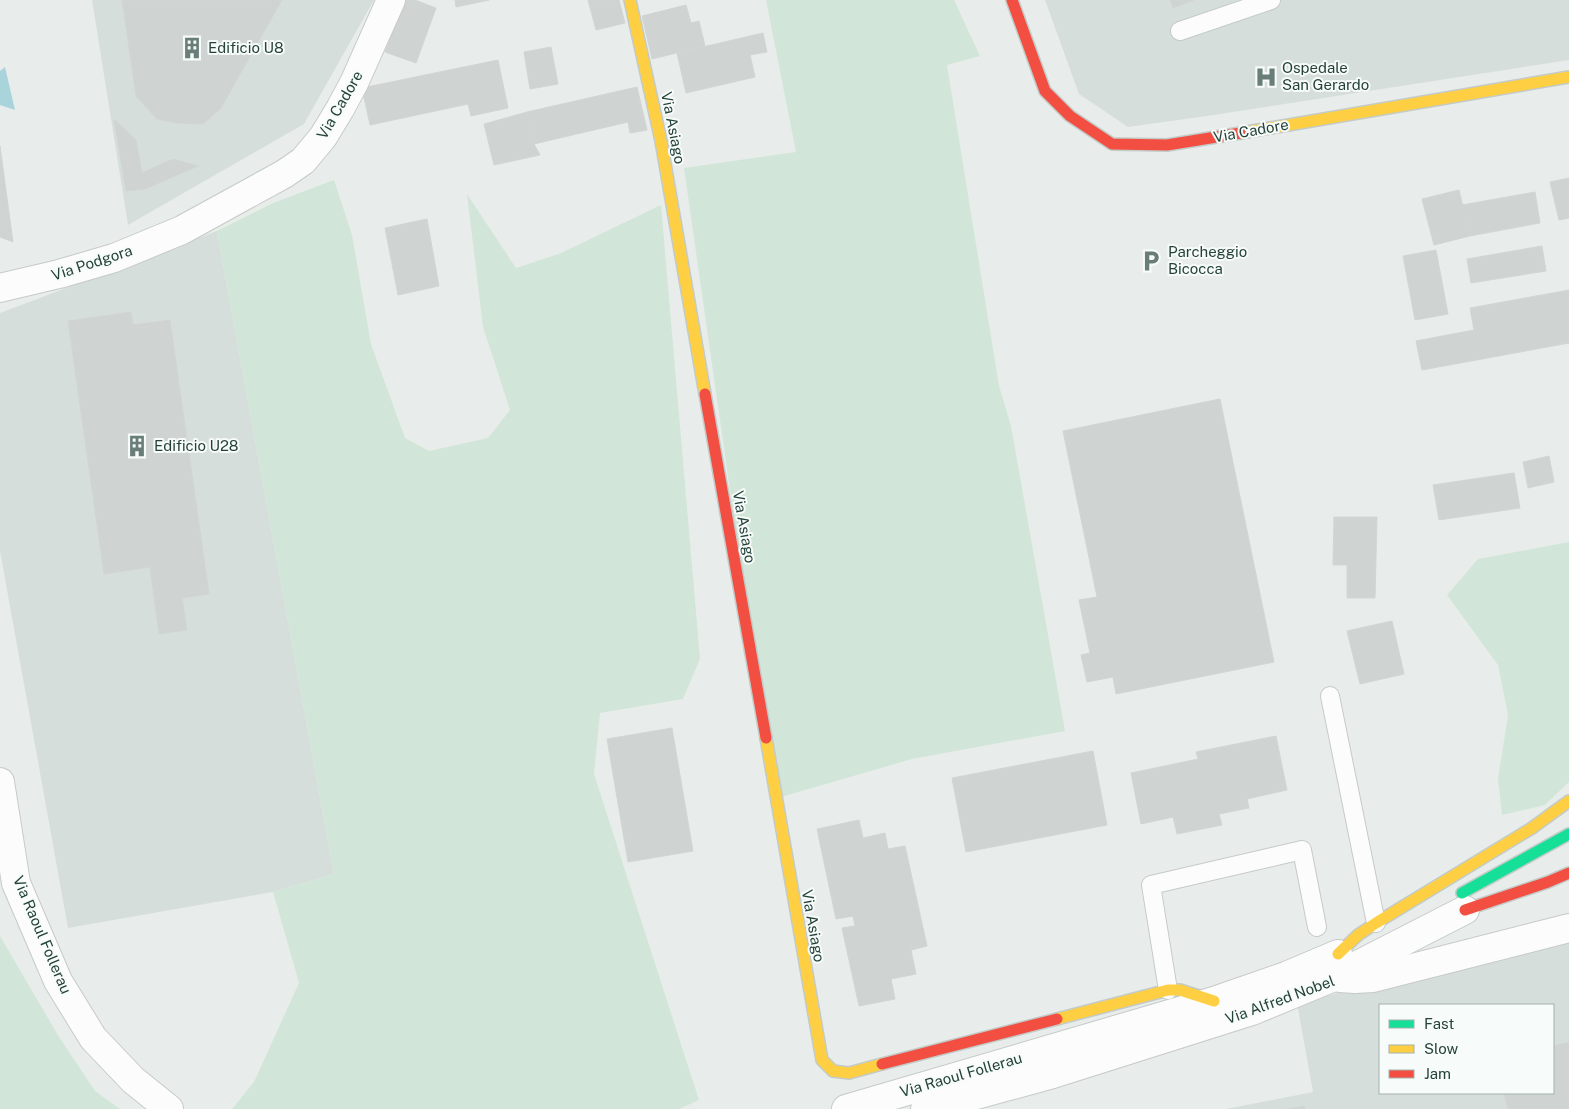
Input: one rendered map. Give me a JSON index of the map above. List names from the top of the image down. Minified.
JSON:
{"streets":{"street":["Via Cadore","Via Asiago","Via Podgora","Via Raoul Follerau","Via Alfred Nobel"]},"crossings":[["Via Cadore","Via Podgora"],["Via Asiago","Via Alfred Nobel"],["Via Raoul Follerau","Via Alfred Nobel"]],"places":{"building":["Edificio U8","Edificio U28"],"hospital":["Ospedale San Gerardo"],"parking":["Parcheggio Bicocca"]},"legend":["Fast","Slow","Jam"]}
